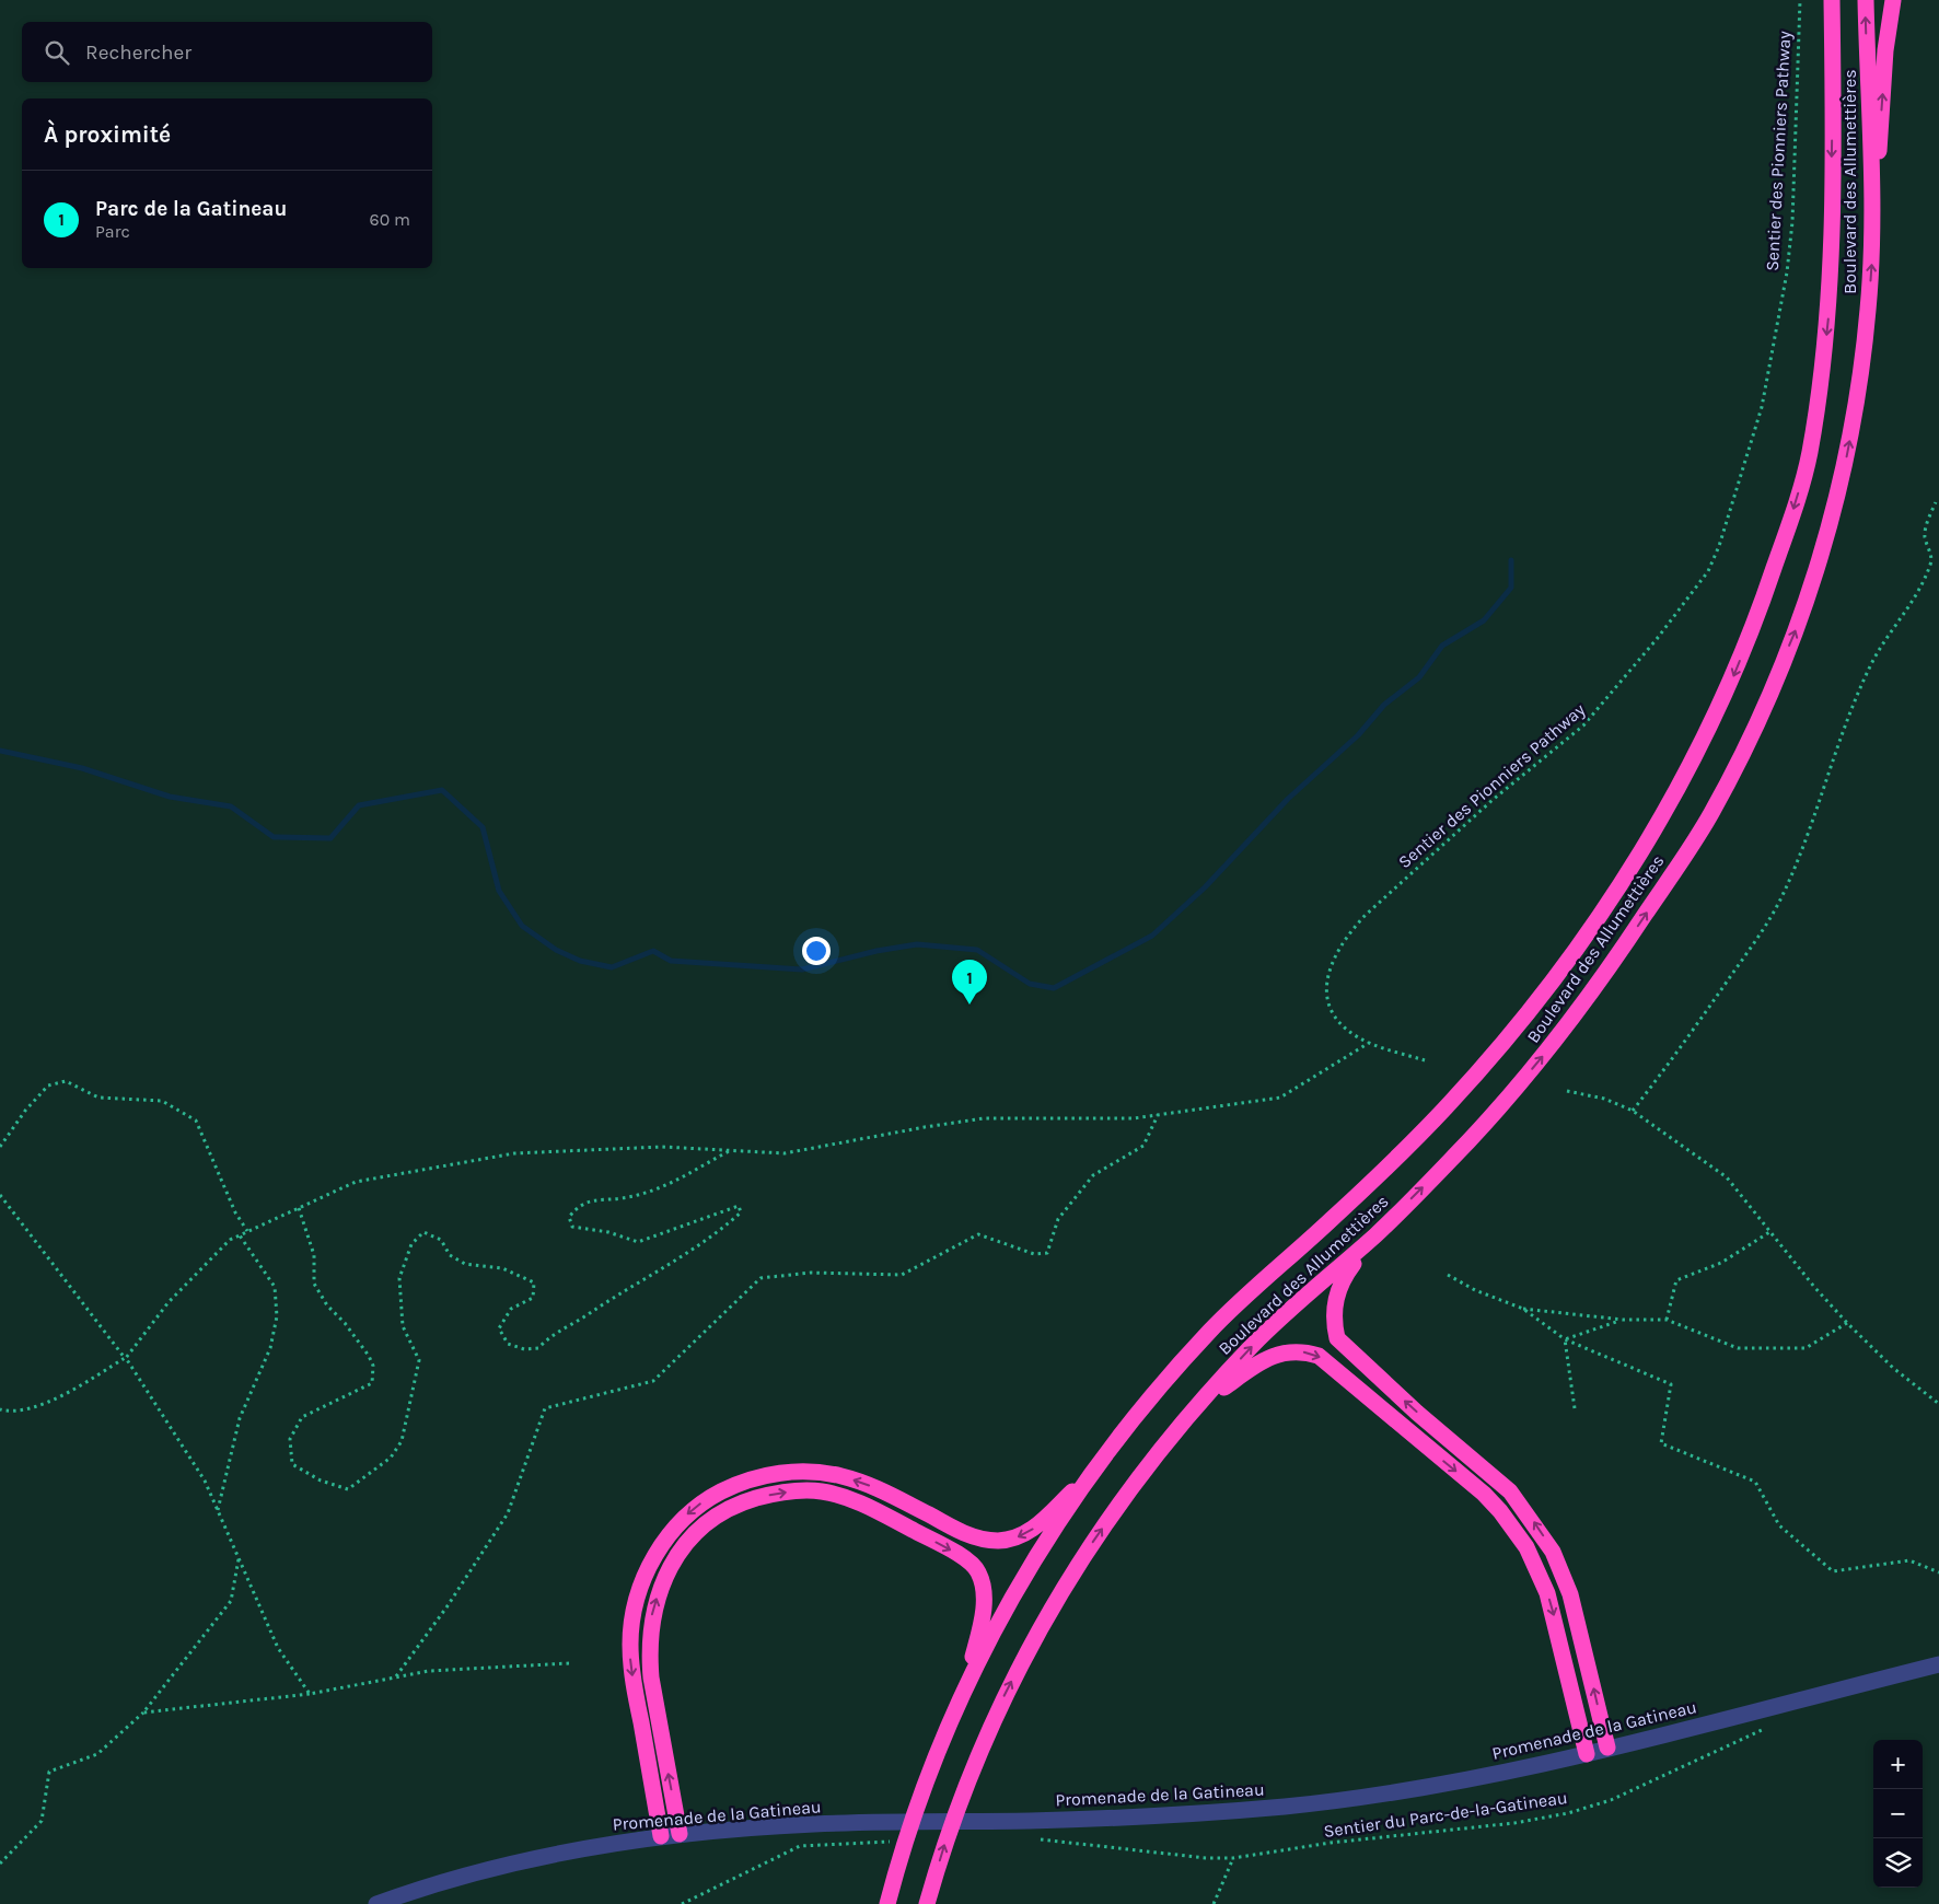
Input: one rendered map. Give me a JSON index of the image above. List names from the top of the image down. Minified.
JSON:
{"streets":{"highway":["Boulevard des Allumettières"],"street":["Promenade de la Gatineau"],"path":["Sentier des Pionniers Pathway","Sentier du Parc-de-la-Gatineau"]},"page":{"search":"Rechercher","heading":"À proximité","list":[{"mark":"1","name":"Parc de la Gatineau","note":"Parc","value":"60 m"}],"pins":"1","map_buttons":["+","−"]}}
